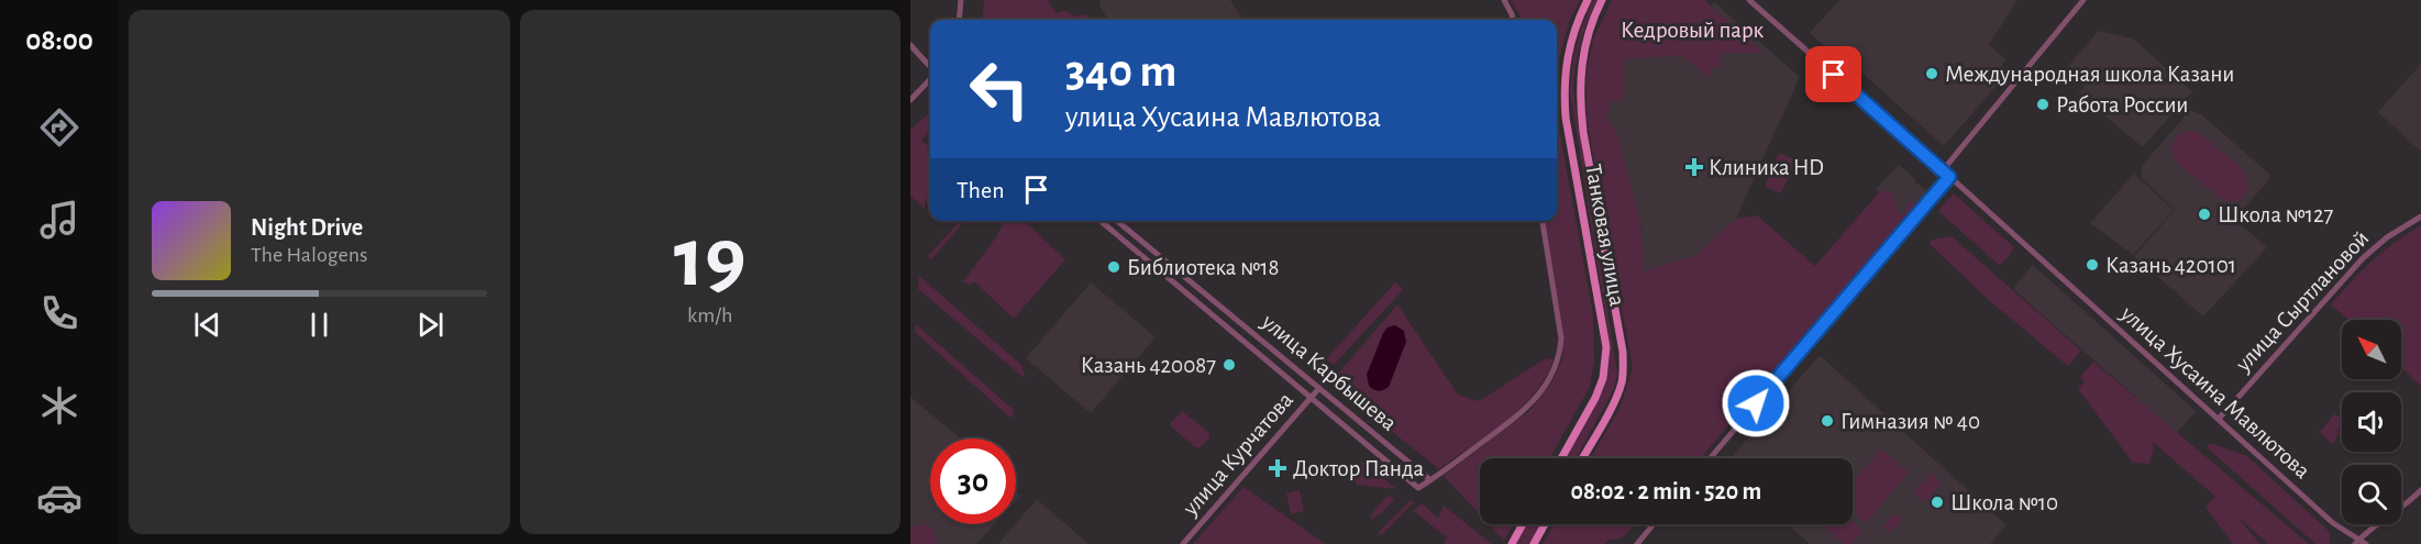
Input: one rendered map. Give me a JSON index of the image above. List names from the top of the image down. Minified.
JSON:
{"streets":{"main road":["Танковая улица"],"street":["улица Сыртлановой","улица Карбышева","улица Хусаина Мавлютова","улица Курчатова"]},"crossings":[["улица Сыртлановой","улица Хусаина Мавлютова"],["улица Карбышева","улица Курчатова"]],"parks":["Кедровый парк"],"places":{"other":["Международная школа Казани","Работа России","Школа №127","Казань 420101","Библиотека №18","Казань 420087","Гимназия № 40","Школа №10"],"health":["Клиника HD","Доктор Панда"]},"north":"top left","page":{"tabs":"08:00","tile":["19","km/h"],"turn":["340 m","улица Хусаина Мавлютова"],"then":"Then","song":["Night Drive","The Halogens"],"limit":"30","trip":"08:02 · 2 min · 520 m"}}
